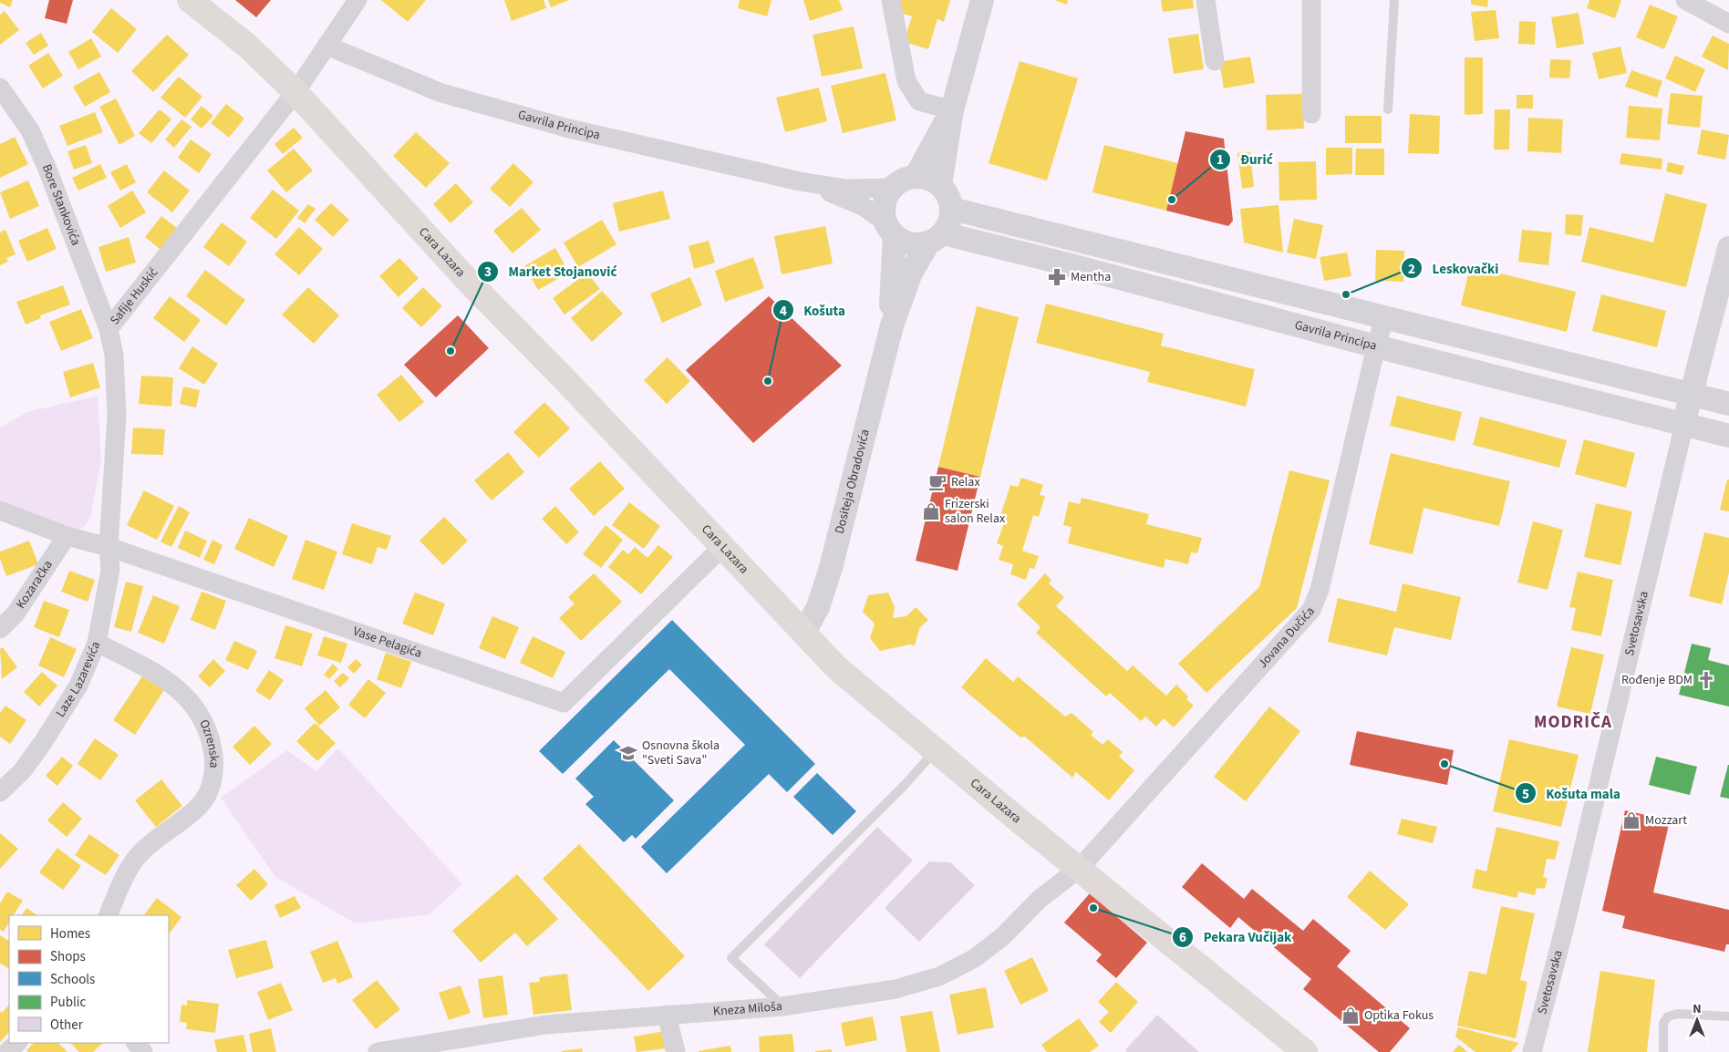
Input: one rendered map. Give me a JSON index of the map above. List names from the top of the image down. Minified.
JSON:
{"streets":{"main road":["Cara Lazara"],"street":["Gavrila Principa","Bore Stankovića","Safije Huskić","Dositeja Obradovića","Kozaračka","Svetosavska","Jovana Dučića","Vase Pelagića","Laze Lazarevića","Ozrenska","Kneza Miloša"]},"crossings":[["Gavrila Principa","Safije Huskić"],["Gavrila Principa","Dositeja Obradovića"],["Gavrila Principa","Svetosavska"],["Gavrila Principa","Jovana Dučića"],["Bore Stankovića","Safije Huskić"],["Cara Lazara","Safije Huskić"],["Cara Lazara","Dositeja Obradovića"],["Cara Lazara","Jovana Dučića"],["Cara Lazara","Vase Pelagića"],["Cara Lazara","Kneza Miloša"],["Safije Huskić","Vase Pelagića"],["Safije Huskić","Laze Lazarevića"],["Kozaračka","Vase Pelagića"],["Jovana Dučića","Kneza Miloša"],["Vase Pelagića","Laze Lazarevića"],["Laze Lazarevića","Ozrenska"]],"districts":["MODRIČA"],"places":{"other":["Đurić","Leskovački","Market Stojanović","Košuta","Košuta mala","Pekara Vučijak"],"pharmacy":["Mentha"],"cafe":["Relax"],"shop":["Frizerski salon Relax","Mozzart","Optika Fokus"],"church":["Rođenje BDM"],"school or university":["Osnovna škola \"Sveti Sava\""]},"legend":["Homes","Shops","Schools","Public","Other"],"north":"top"}
